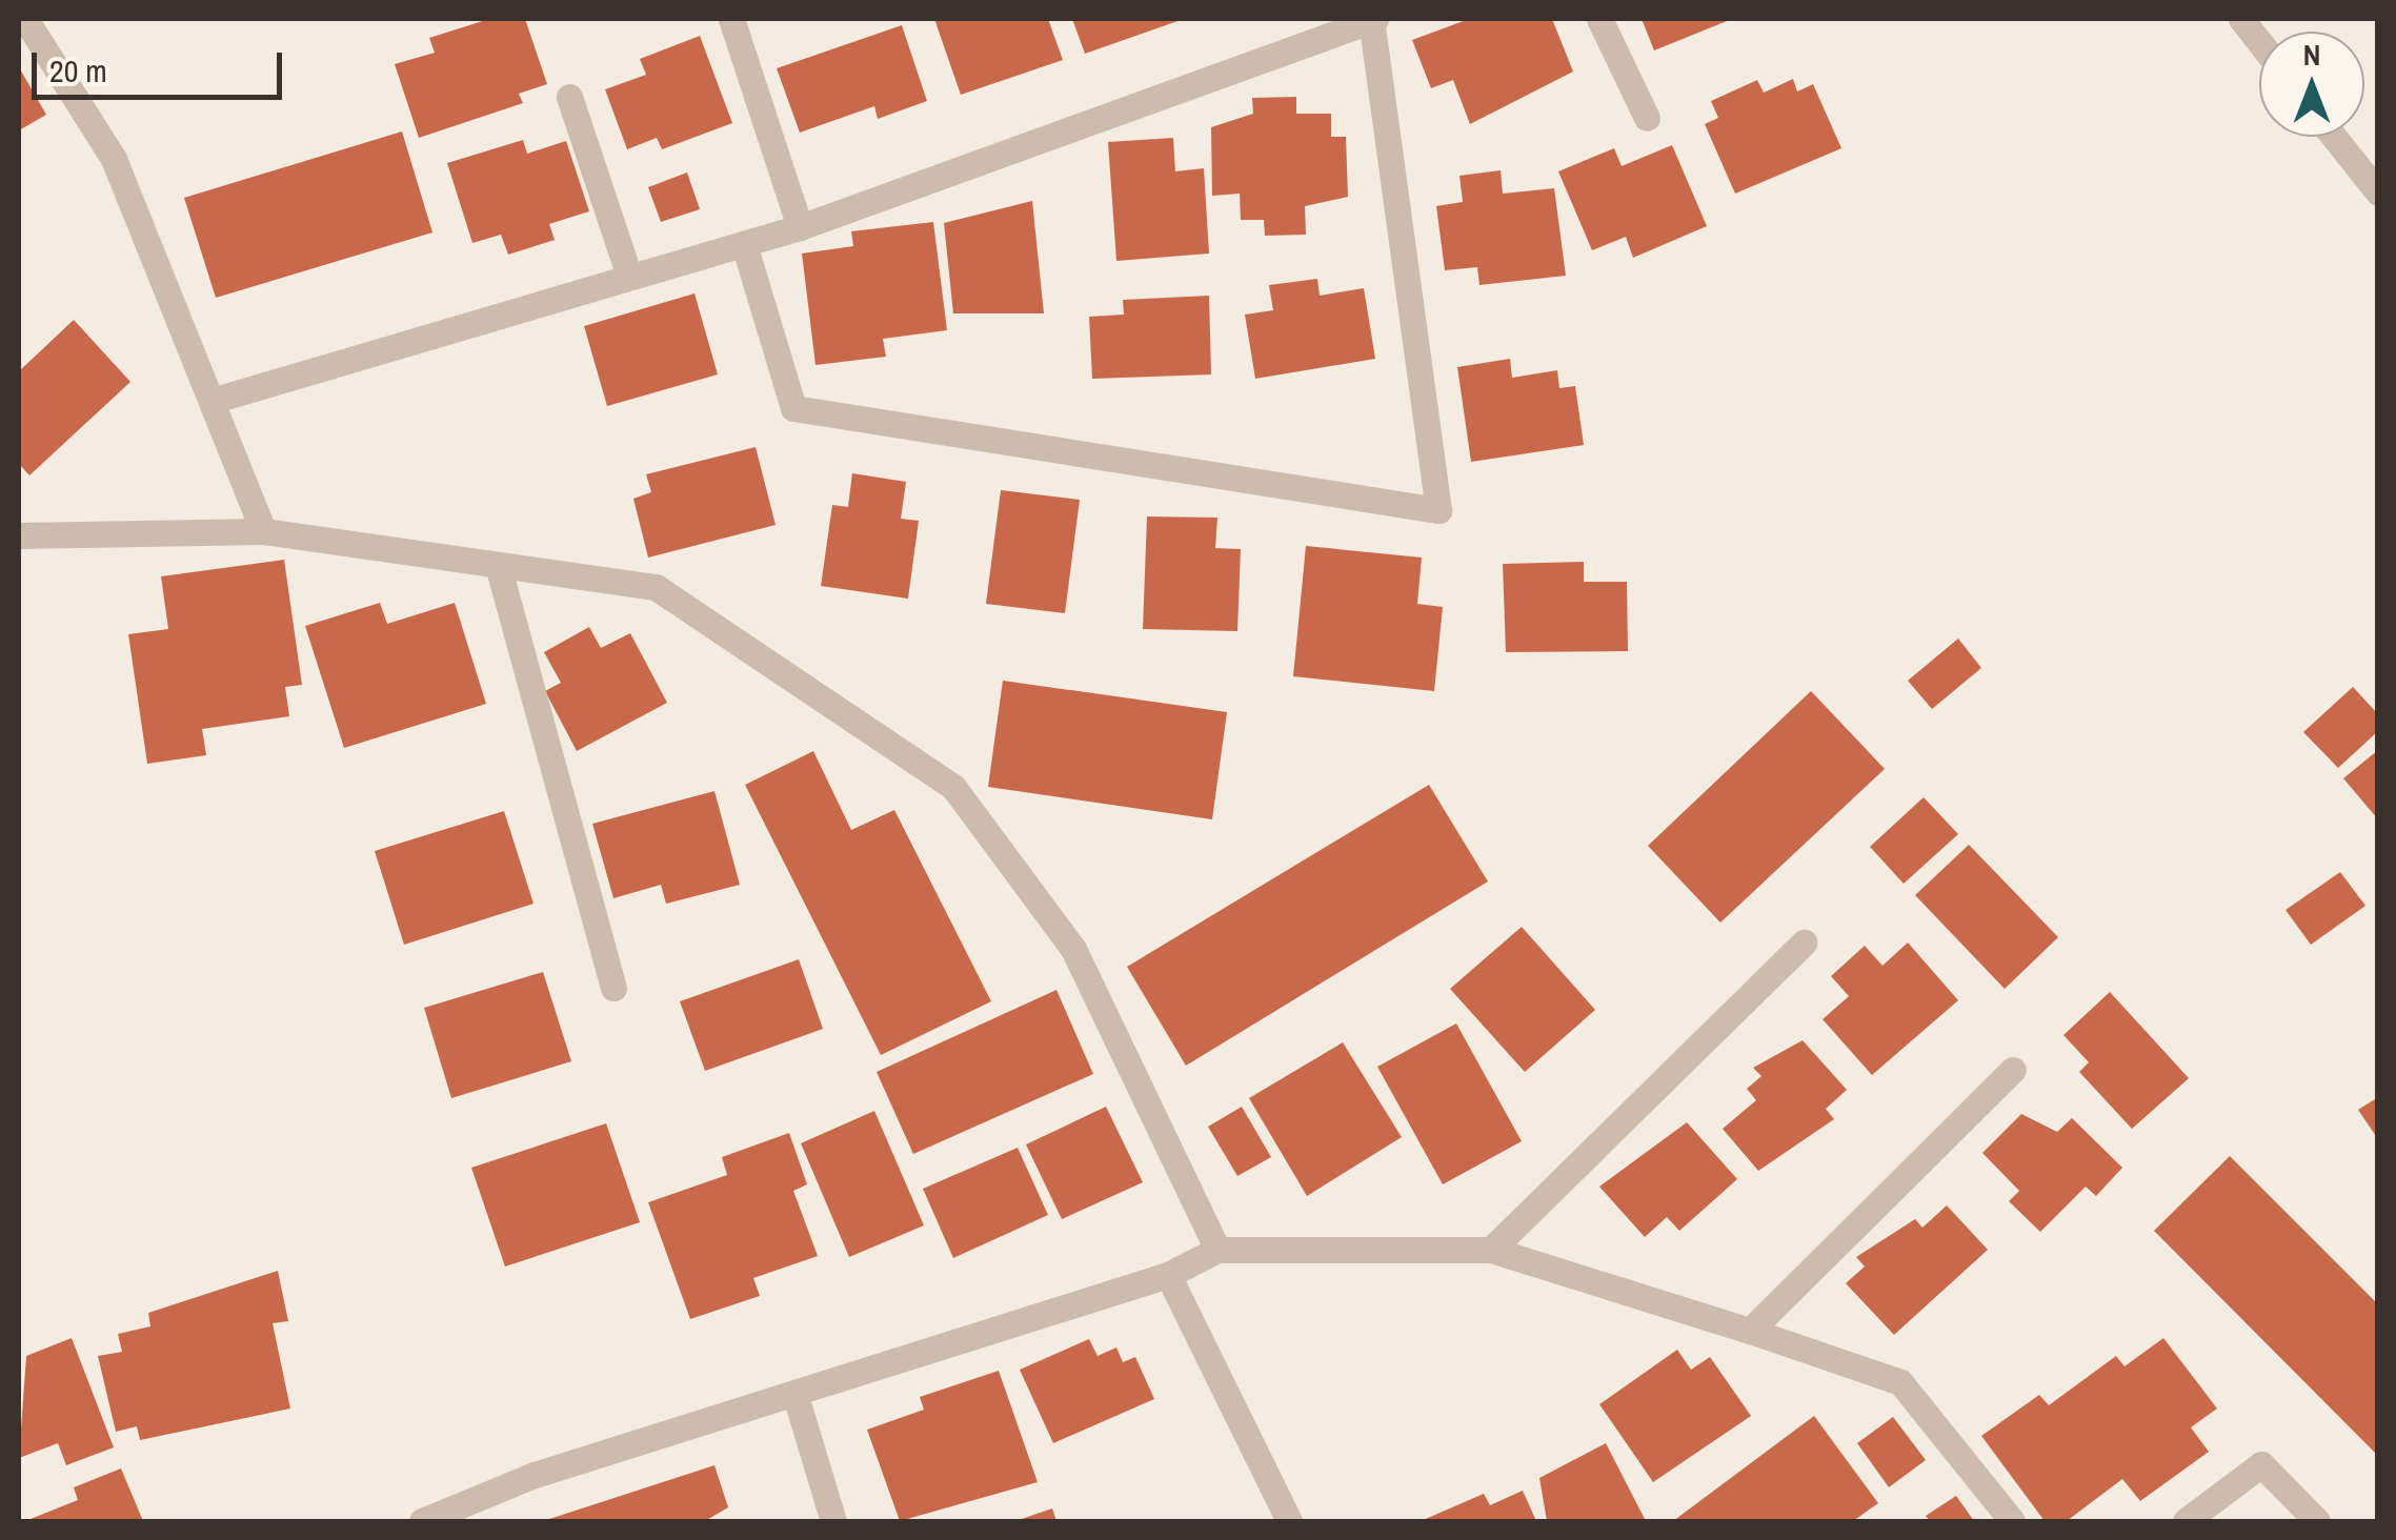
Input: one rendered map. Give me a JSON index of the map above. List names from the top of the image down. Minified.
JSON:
{"scale_bar":"20 m","north":"top"}
